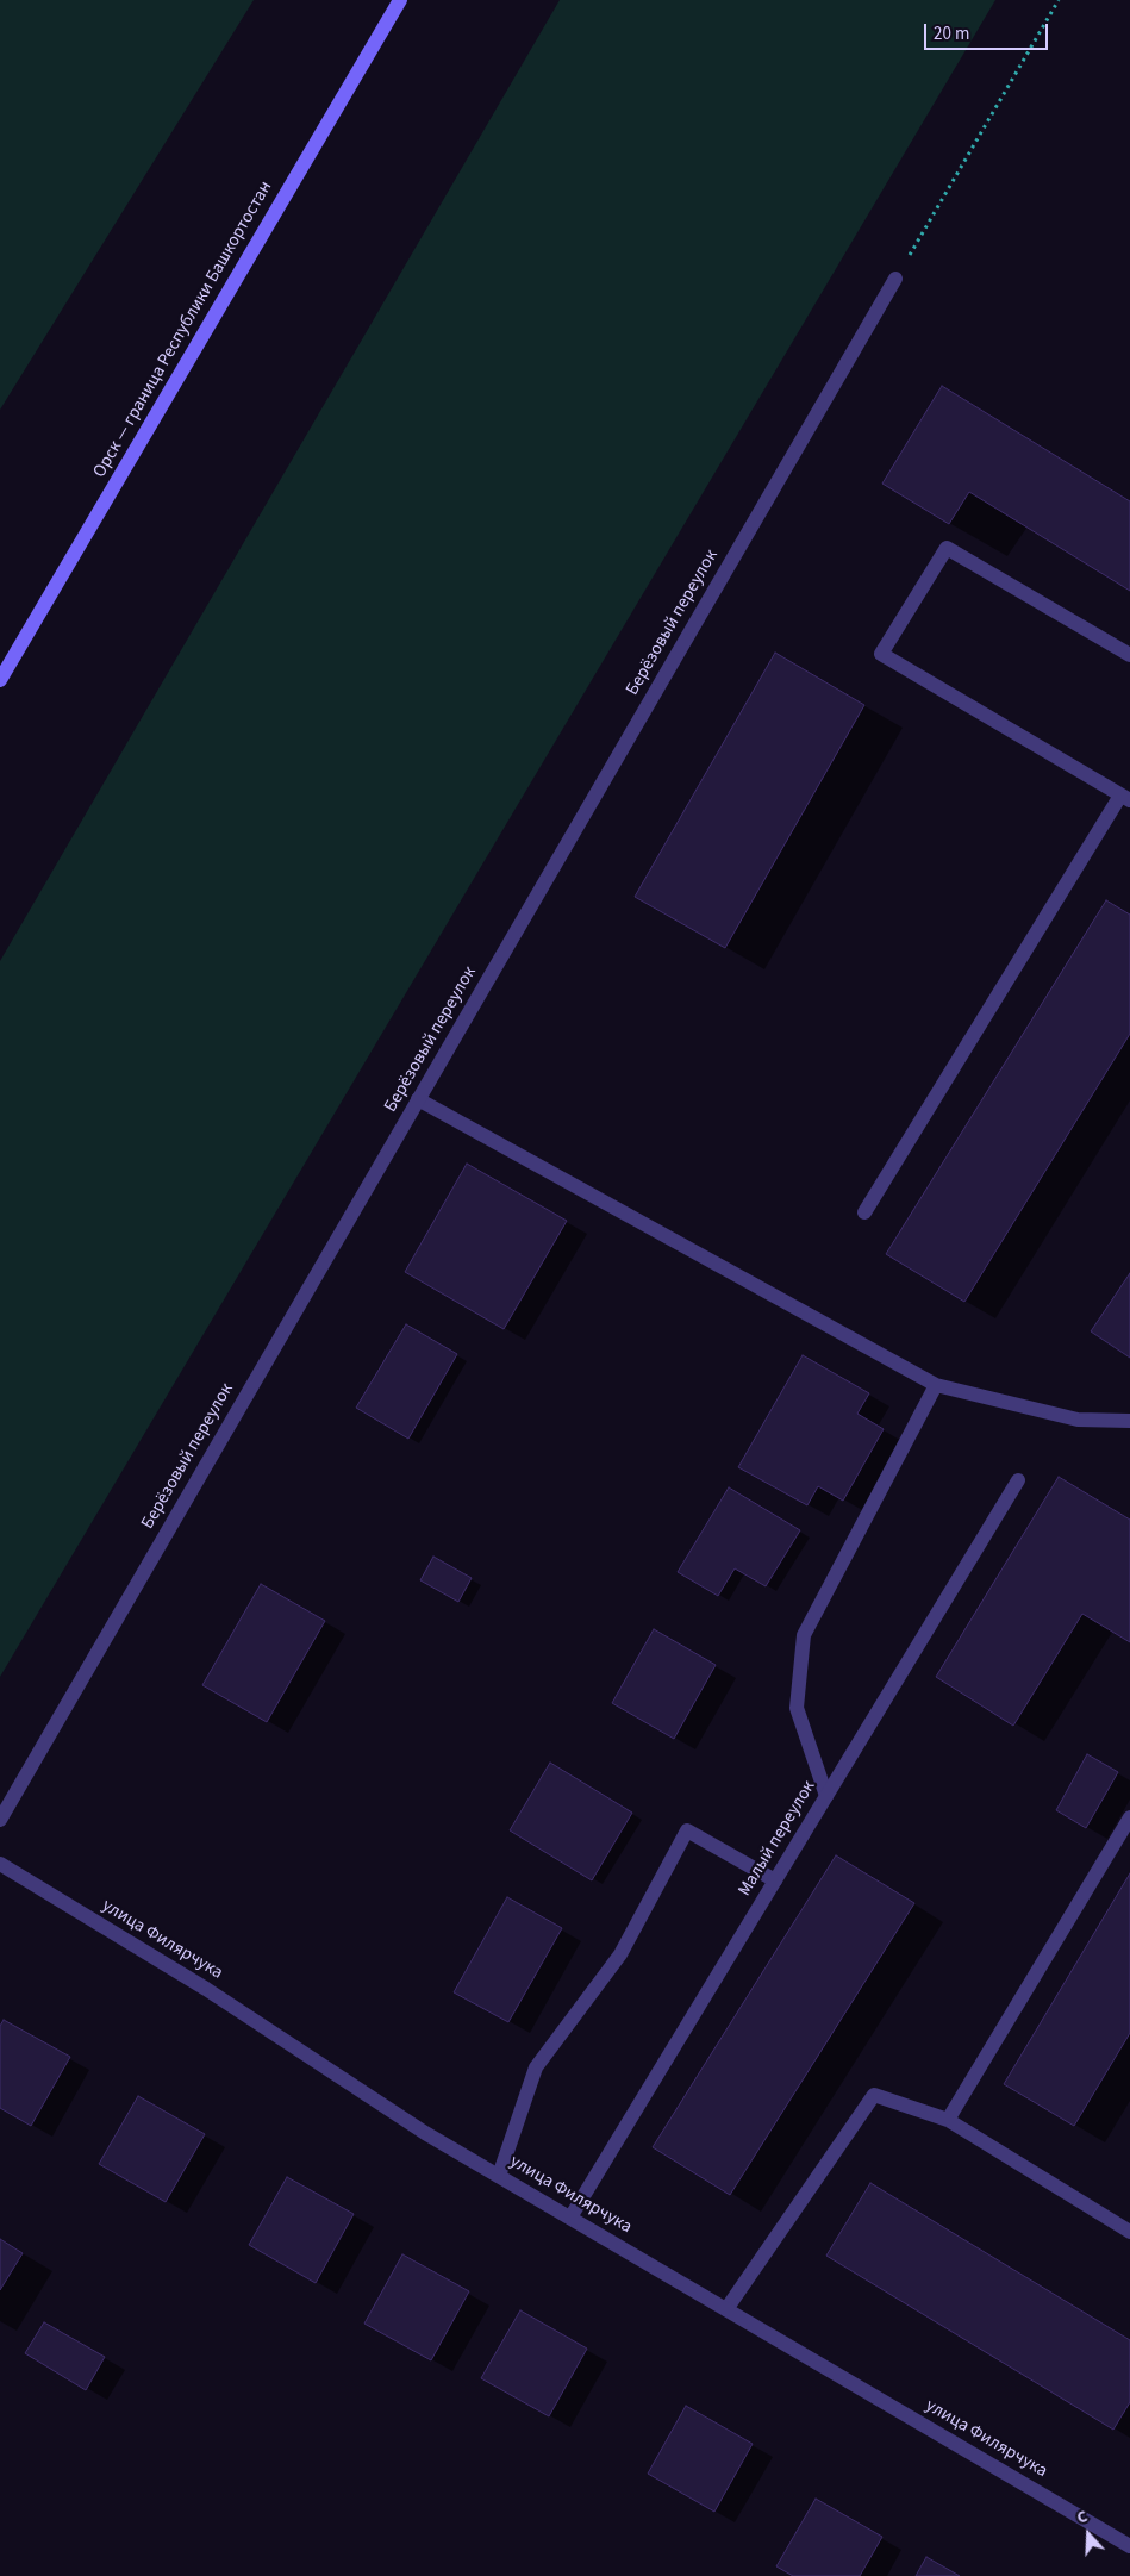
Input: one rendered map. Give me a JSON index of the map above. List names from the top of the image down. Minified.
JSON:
{"streets":{"main road":["Орск — граница Республики Башкортостан"],"street":["Берёзовый переулок","Малый переулок","улица Филярчука"]},"crossings":[["Малый переулок","улица Филярчука"]],"scale_bar":"20 m","north":"top"}
